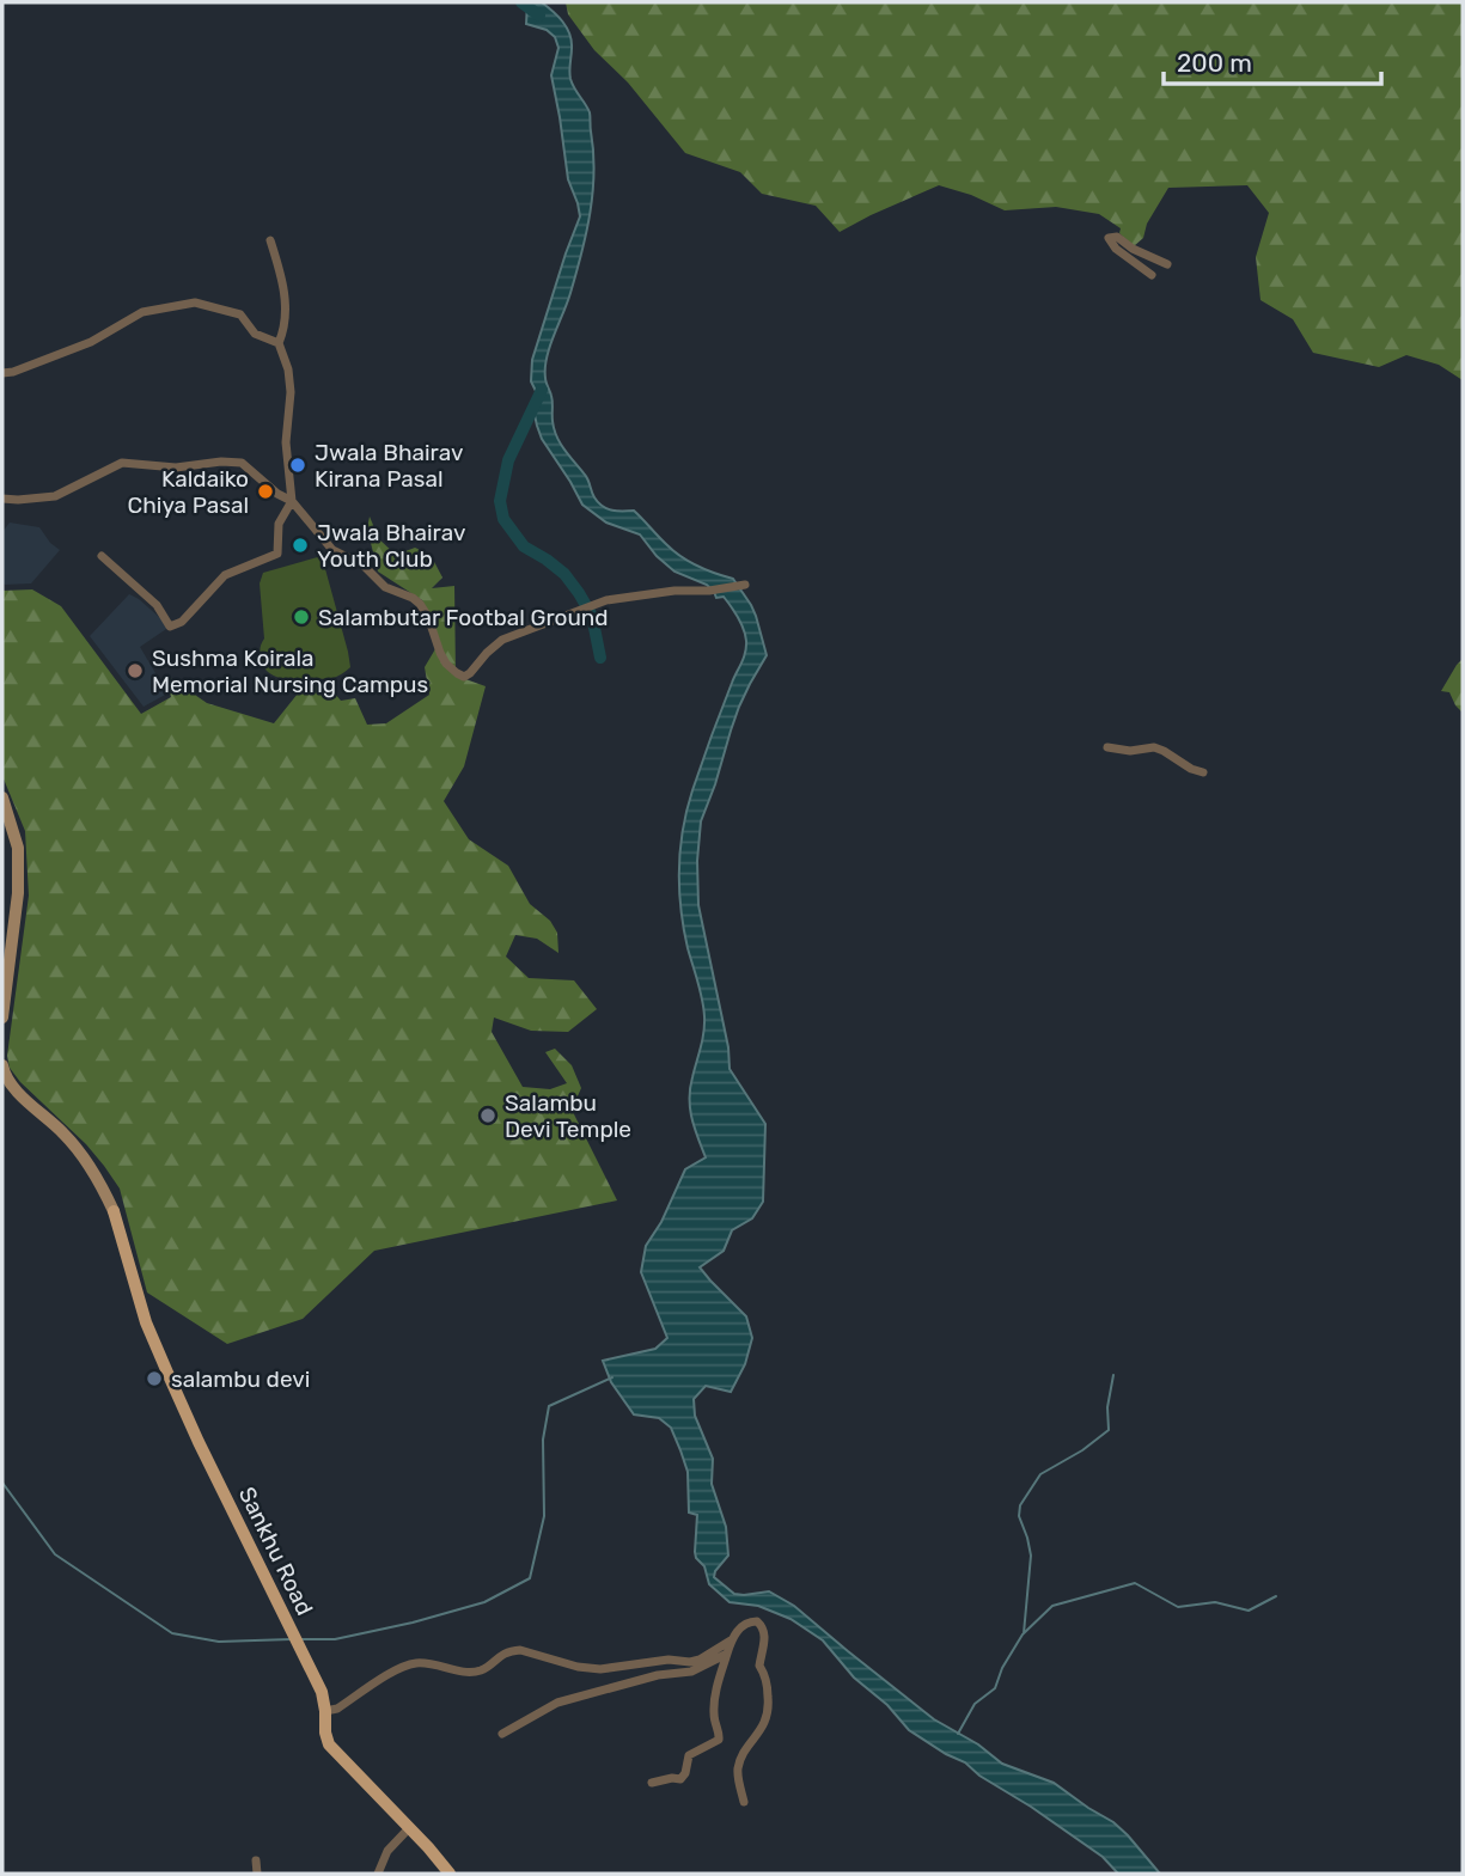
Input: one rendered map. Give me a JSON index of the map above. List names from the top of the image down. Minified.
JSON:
{"streets":{"main road":["Sankhu Road"]},"places":["Jwala Bhairav Kirana Pasal","Kaldaiko Chiya Pasal","Jwala Bhairav Youth Club","Salambutar Footbal Ground","Sushma Koirala Memorial Nursing Campus","Salambu Devi Temple","salambu devi"],"scale_bar":"200 m"}
